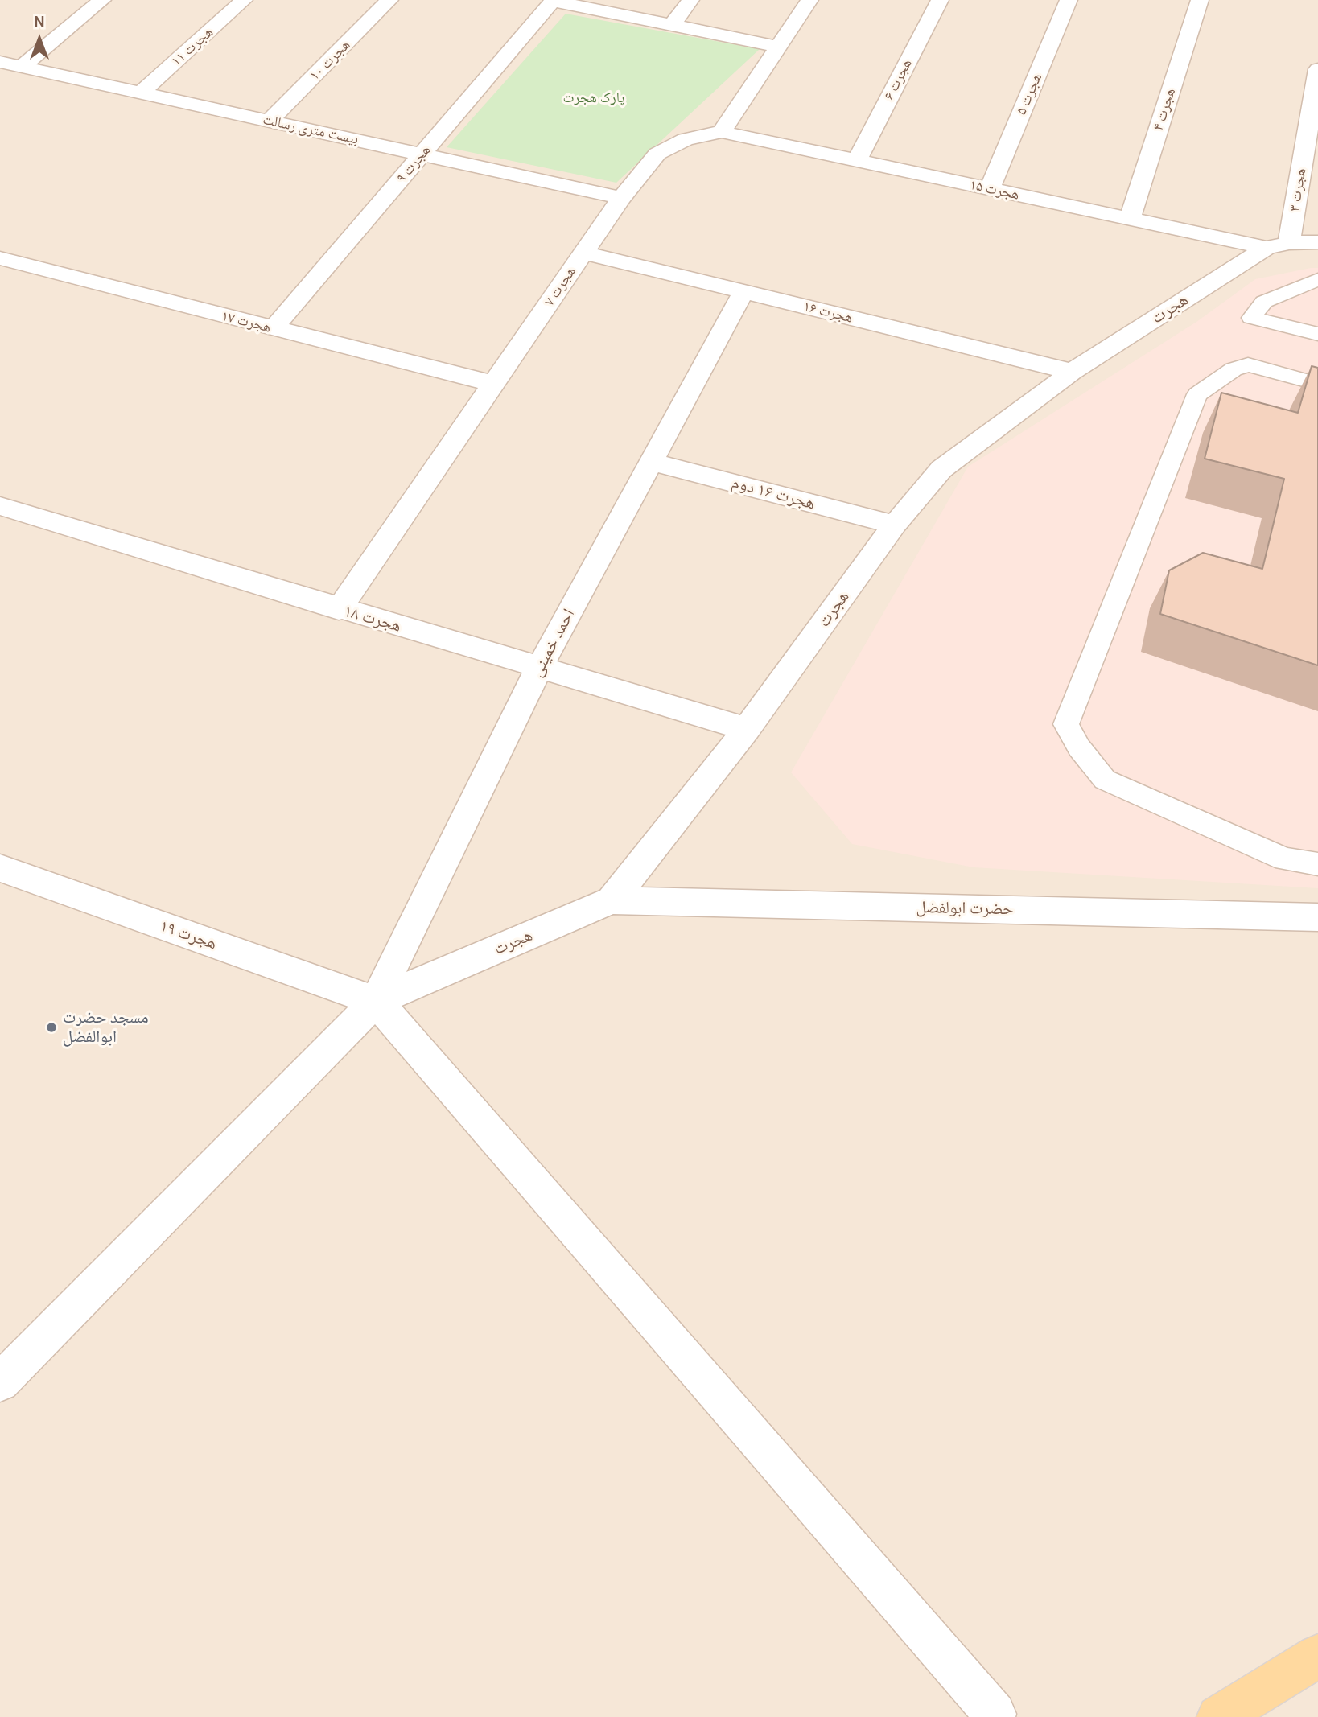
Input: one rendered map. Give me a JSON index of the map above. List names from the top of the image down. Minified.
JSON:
{"streets":{"street":["هجرت ۱۱","هجرت ۱۰","هجرت ۶","هجرت ۵","هجرت ۴","بیست متری رسالت","هجرت ۹","هجرت ۱۵","هجرت ۳","هجرت ۷","هجرت","هجرت ۱۶","هجرت ۱۷","هجرت ۱۶ دوم","هجرت ۱۸","احمد خمینی","حضرت ابولفضل","هجرت ۱۹"]},"crossings":[["هجرت ۱۱","بیست متری رسالت"],["هجرت ۱۰","بیست متری رسالت"],["هجرت ۶","هجرت ۱۵"],["هجرت ۵","هجرت ۱۵"],["هجرت ۴","هجرت ۱۵"],["بیست متری رسالت","هجرت ۹"],["بیست متری رسالت","هجرت ۷"],["هجرت ۹","هجرت ۱۷"],["هجرت ۱۵","هجرت ۳"],["هجرت ۱۵","هجرت ۷"],["هجرت ۱۵","هجرت"],["هجرت ۳","هجرت"],["هجرت ۷","هجرت ۱۶"],["هجرت ۷","هجرت ۱۷"],["هجرت ۷","هجرت ۱۸"],["هجرت","هجرت ۱۶"],["هجرت","هجرت ۱۶ دوم"],["هجرت","هجرت ۱۸"],["هجرت","احمد خمینی"],["هجرت","حضرت ابولفضل"],["هجرت","هجرت ۱۹"],["هجرت ۱۶","احمد خمینی"],["هجرت ۱۶ دوم","احمد خمینی"],["هجرت ۱۸","احمد خمینی"],["احمد خمینی","هجرت ۱۹"]],"parks":["پارک هجرت"],"places":["مسجد حضرت ابوالفضل"],"north":"top"}
